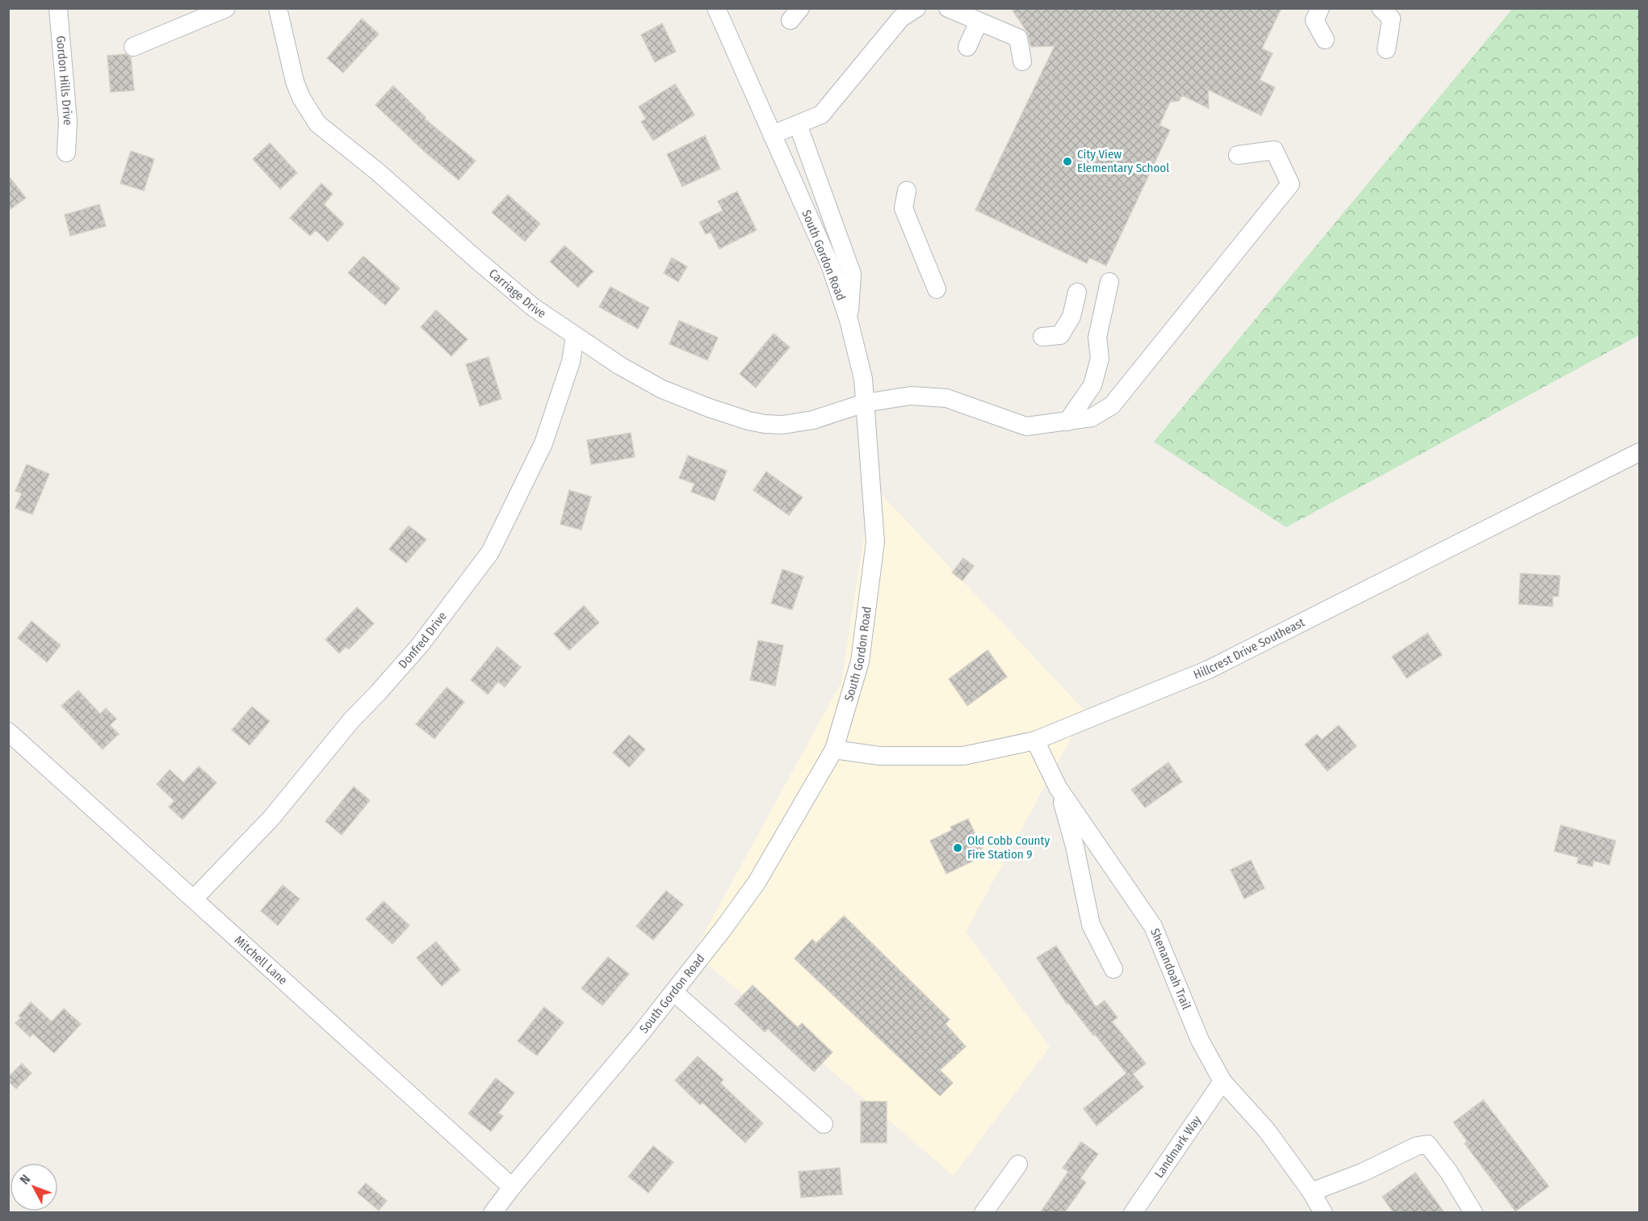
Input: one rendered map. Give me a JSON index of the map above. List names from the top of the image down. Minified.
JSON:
{"streets":{"street":["Gordon Hills Drive","South Gordon Road","Carriage Drive","Donfred Drive","Hillcrest Drive Southeast","Mitchell Lane","Shenandoah Trail","Landmark Way"]},"crossings":[["South Gordon Road","Carriage Drive"],["South Gordon Road","Hillcrest Drive Southeast"],["South Gordon Road","Mitchell Lane"],["Carriage Drive","Donfred Drive"],["Donfred Drive","Mitchell Lane"],["Hillcrest Drive Southeast","Shenandoah Trail"],["Shenandoah Trail","Landmark Way"]],"places":["City View Elementary School","Old Cobb County Fire Station 9"],"north":"top left"}
